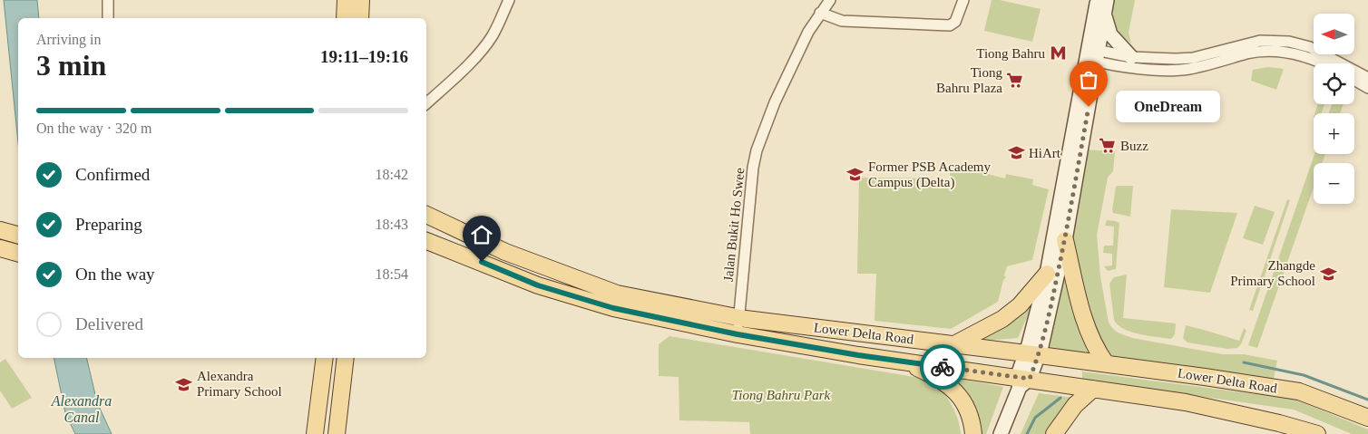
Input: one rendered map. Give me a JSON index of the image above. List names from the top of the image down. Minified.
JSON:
{"streets":{"main road":["Lower Delta Road"],"street":["Jalan Bukit Ho Swee"]},"crossings":[["Jalan Bukit Ho Swee","Lower Delta Road"]],"water":["Alexandra Canal"],"parks":["Tiong Bahru Park"],"places":{"metro station":["Tiong Bahru"],"supermarket":["Tiong Bahru Plaza","Buzz"],"other":["OneDream"],"school or university":["HiArt","Former PSB Academy Campus (Delta)","Zhangde Primary School","Alexandra Primary School"]},"north":"left","page":{"map_buttons":["+","−"],"heading":["3 min","Arriving in","19:11–19:16"],"bubble":"OneDream","bar":"On the way · 320 m","list":[["Confirmed","18:42"],["Preparing","18:43"],["On the way","18:54"],"Delivered"]}}
